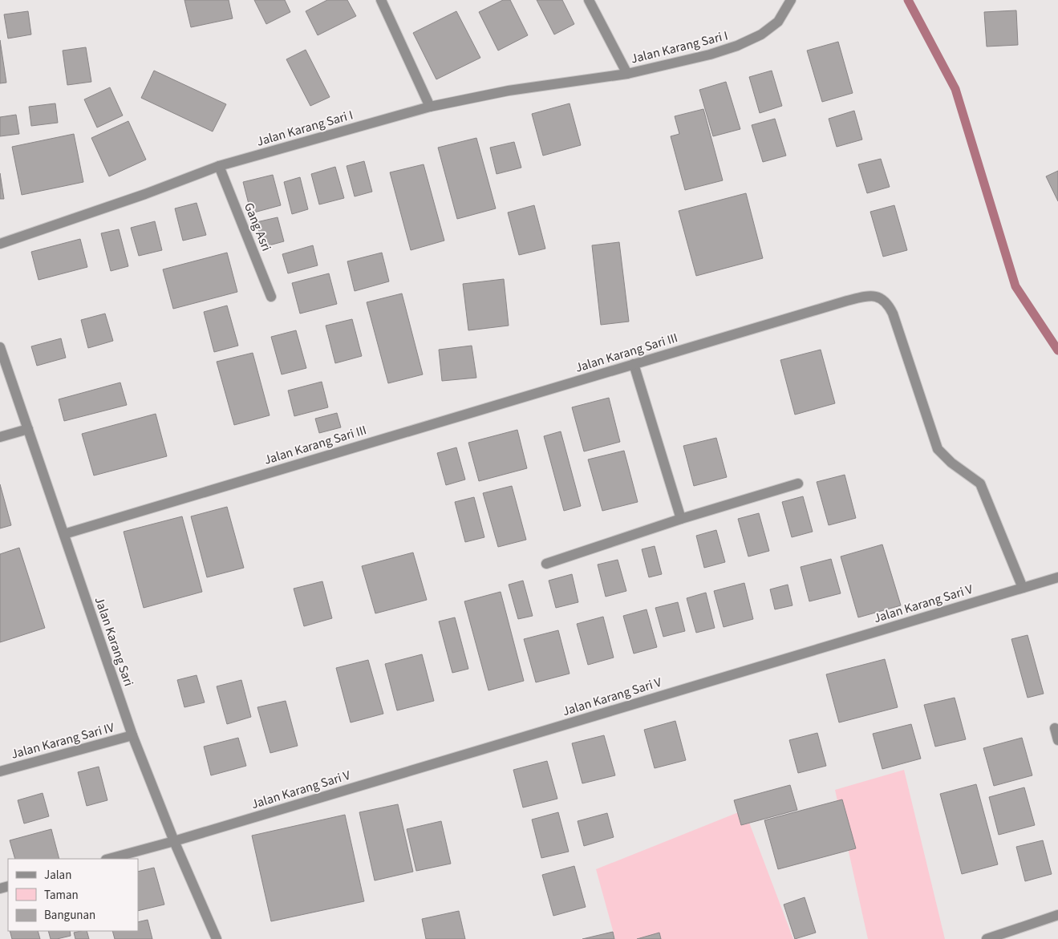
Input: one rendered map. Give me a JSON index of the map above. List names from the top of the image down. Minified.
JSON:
{"streets":{"street":["Jalan Karang Sari I","Gang Asri","Jalan Karang Sari III","Jalan Karang Sari V","Jalan Karang Sari","Jalan Karang Sari IV"]},"crossings":[["Jalan Karang Sari I","Gang Asri"],["Jalan Karang Sari III","Jalan Karang Sari V"],["Jalan Karang Sari III","Jalan Karang Sari"],["Jalan Karang Sari V","Jalan Karang Sari"],["Jalan Karang Sari","Jalan Karang Sari IV"]],"legend":["Jalan","Taman","Bangunan"]}
